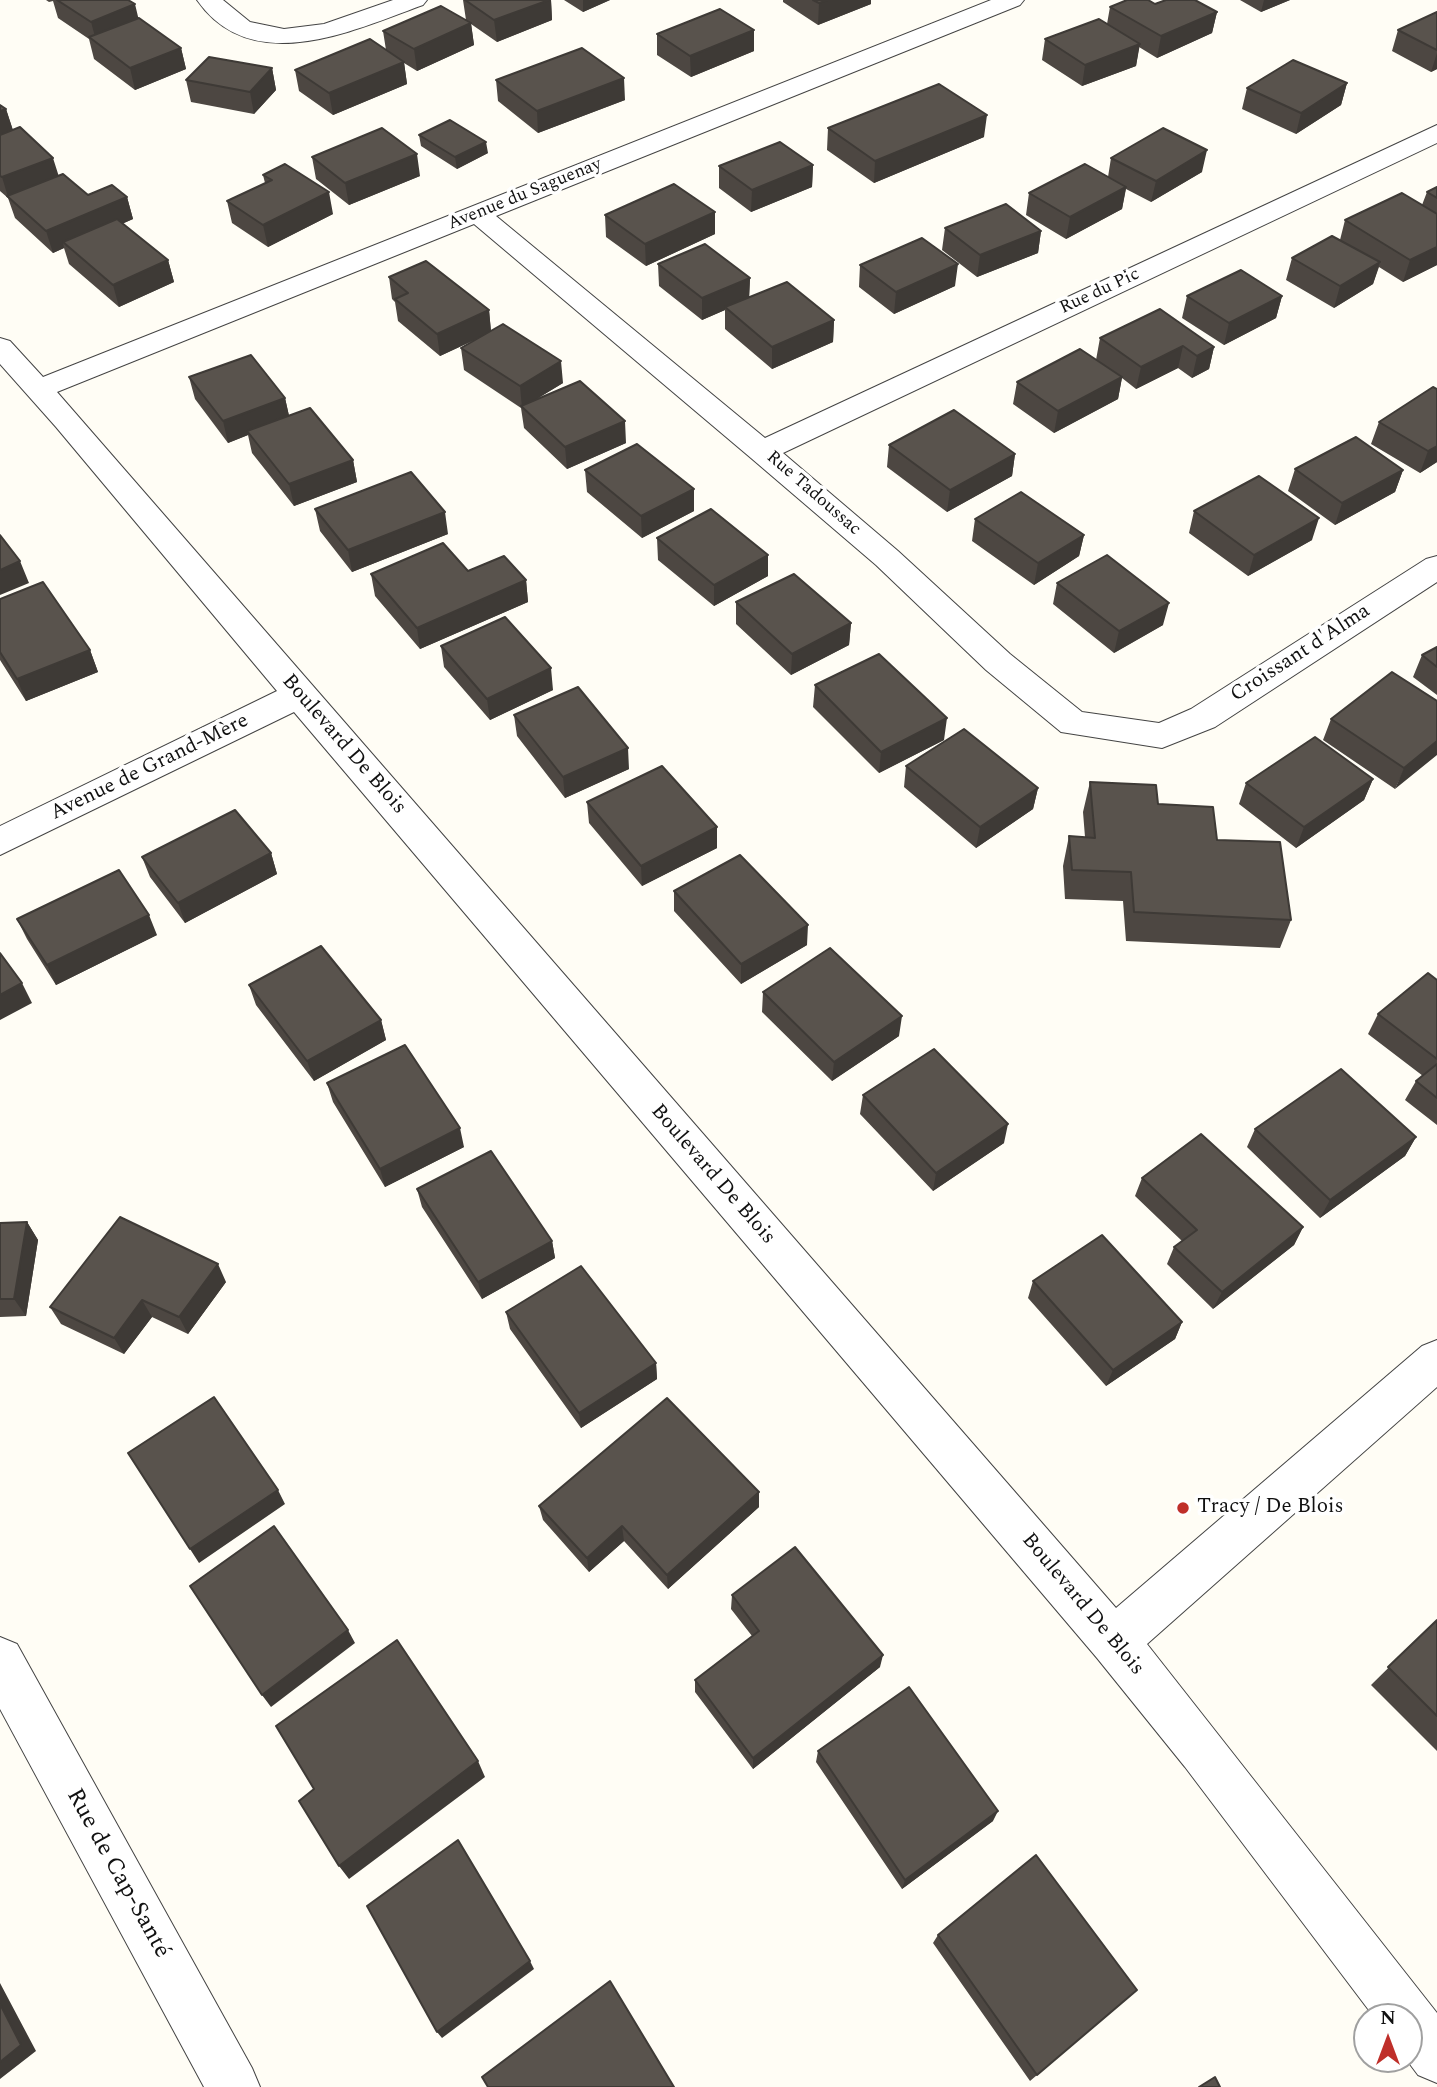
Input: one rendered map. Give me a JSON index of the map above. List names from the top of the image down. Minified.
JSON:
{"streets":{"street":["Avenue du Saguenay","Rue du Pic","Rue Tadoussac","Croissant d'Alma","Boulevard De Blois","Avenue de Grand-Mère","Rue de Cap-Santé"]},"crossings":[["Avenue du Saguenay","Rue Tadoussac"],["Avenue du Saguenay","Boulevard De Blois"],["Rue du Pic","Rue Tadoussac"],["Rue Tadoussac","Croissant d'Alma"],["Boulevard De Blois","Avenue de Grand-Mère"]],"places":["Tracy / De Blois"],"north":"top"}
